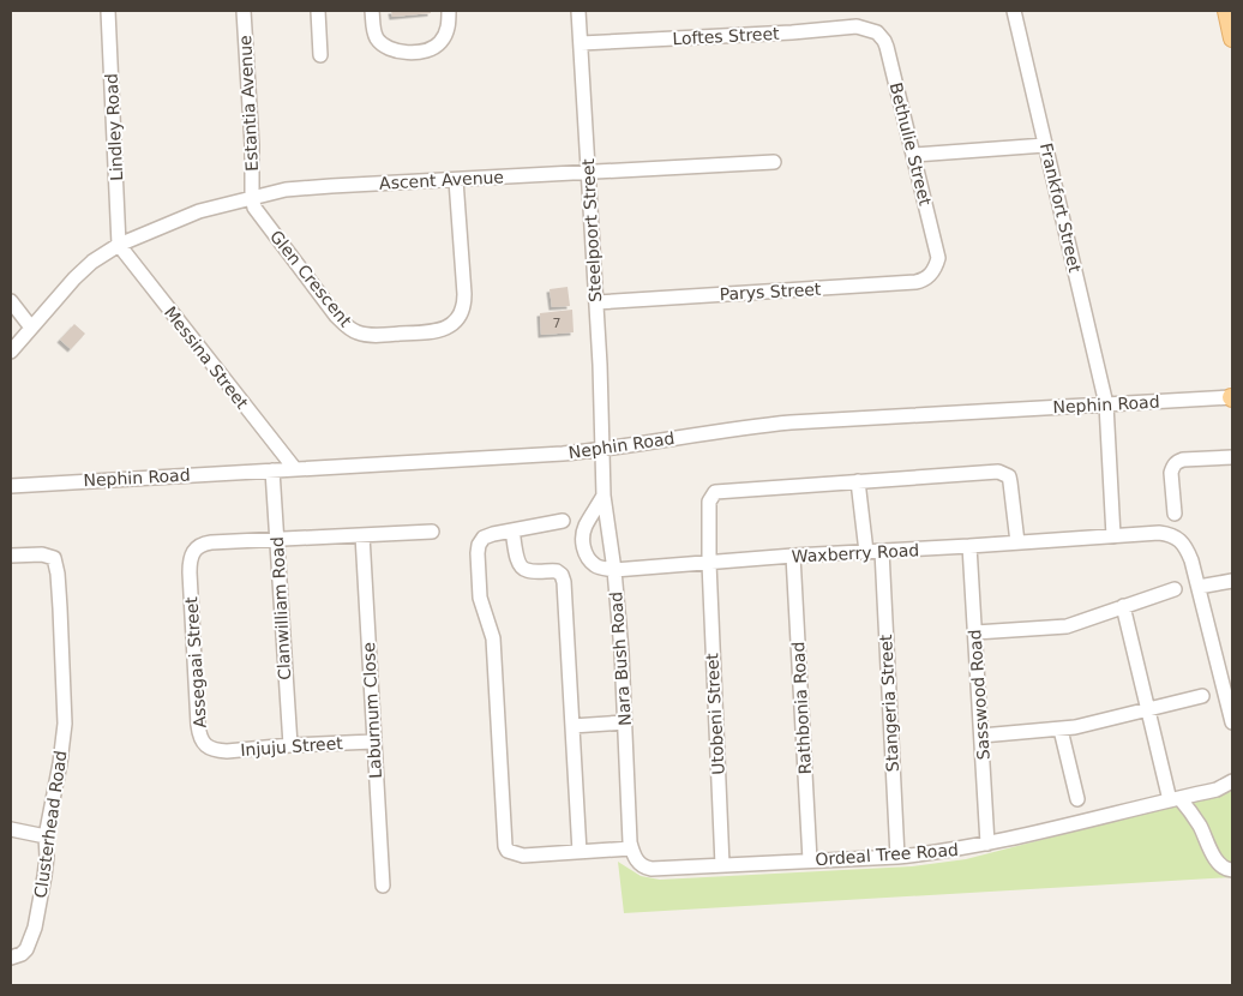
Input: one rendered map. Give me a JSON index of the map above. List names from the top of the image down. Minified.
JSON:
{"streets":{"street":["Loftes Street","Estantia Avenue","Lindley Road","Bethulie Street","Ascent Avenue","Frankfort Street","Steelpoort Street","Glen Crescent","Parys Street","Messina Street","Nephin Road","Waxberry Road","Clanwilliam Road","Nara Bush Road","Assegaai Street","Sasswood Road","Stangeria Street","Rathbonia Road","Laburnum Close","Utobeni Street","Injuju Street","Clusterhead Road","Ordeal Tree Road"]},"crossings":[["Loftes Street","Bethulie Street"],["Loftes Street","Steelpoort Street"],["Estantia Avenue","Ascent Avenue"],["Estantia Avenue","Glen Crescent"],["Lindley Road","Ascent Avenue"],["Lindley Road","Messina Street"],["Bethulie Street","Parys Street"],["Ascent Avenue","Steelpoort Street"],["Ascent Avenue","Glen Crescent"],["Ascent Avenue","Messina Street"],["Frankfort Street","Nephin Road"],["Frankfort Street","Waxberry Road"],["Steelpoort Street","Parys Street"],["Steelpoort Street","Nephin Road"],["Steelpoort Street","Nara Bush Road"],["Messina Street","Nephin Road"],["Nephin Road","Clanwilliam Road"],["Nephin Road","Nara Bush Road"],["Waxberry Road","Nara Bush Road"],["Waxberry Road","Sasswood Road"],["Waxberry Road","Stangeria Street"],["Waxberry Road","Rathbonia Road"],["Waxberry Road","Utobeni Street"],["Clanwilliam Road","Assegaai Street"],["Clanwilliam Road","Injuju Street"],["Nara Bush Road","Ordeal Tree Road"],["Assegaai Street","Injuju Street"],["Sasswood Road","Ordeal Tree Road"],["Stangeria Street","Ordeal Tree Road"],["Rathbonia Road","Ordeal Tree Road"],["Laburnum Close","Injuju Street"],["Utobeni Street","Ordeal Tree Road"]],"house_numbers":["7"]}
